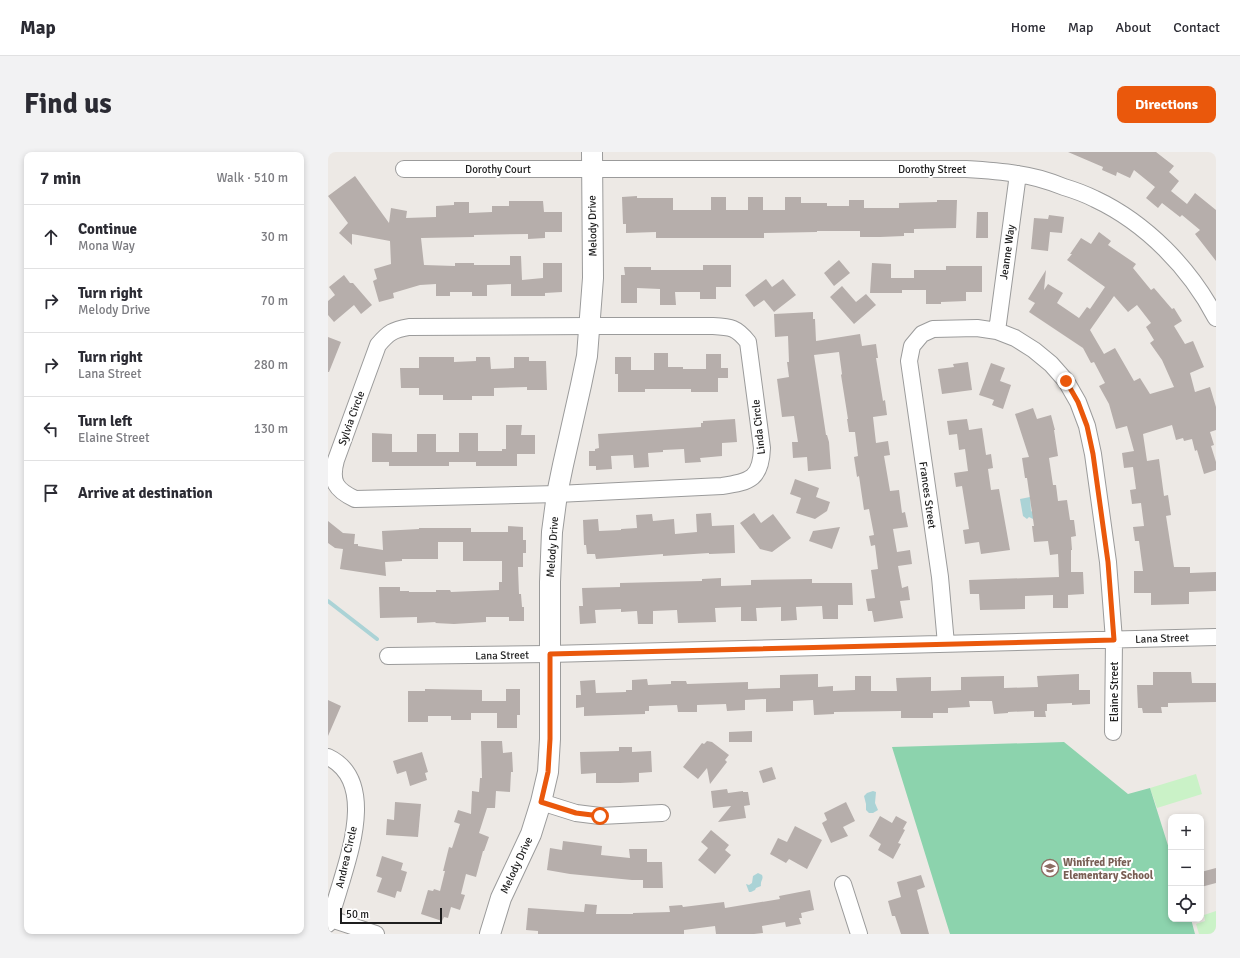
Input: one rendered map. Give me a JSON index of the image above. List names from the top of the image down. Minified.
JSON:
{"streets":{"street":["Dorothy Court","Dorothy Street","Melody Drive","Jeanne Way","Sylvia Circle","Linda Circle","Frances Street","Lana Street","Elaine Street","Andrea Circle"]},"crossings":[["Dorothy Court","Dorothy Street"],["Dorothy Court","Melody Drive"],["Dorothy Street","Melody Drive"],["Dorothy Street","Jeanne Way"],["Melody Drive","Sylvia Circle"],["Melody Drive","Linda Circle"],["Melody Drive","Lana Street"],["Jeanne Way","Elaine Street"],["Sylvia Circle","Linda Circle"],["Frances Street","Lana Street"],["Frances Street","Elaine Street"],["Lana Street","Elaine Street"]],"places":{"school or university":["Winifred Pifer Elementary School"]},"scale_bar":"50 m","page":{"header":"Map","nav":["Home","Map","About","Contact"],"buttons":"Directions","title":"Find us","heading":["7 min","Walk · 510 m"],"list":[["Continue","Mona Way","30 m"],["Turn right","Melody Drive","70 m"],["Turn right","Lana Street","280 m"],["Turn left","Elaine Street","130 m"],"Arrive at destination"],"map_buttons":["+","−"],"scale":"50 m"}}
